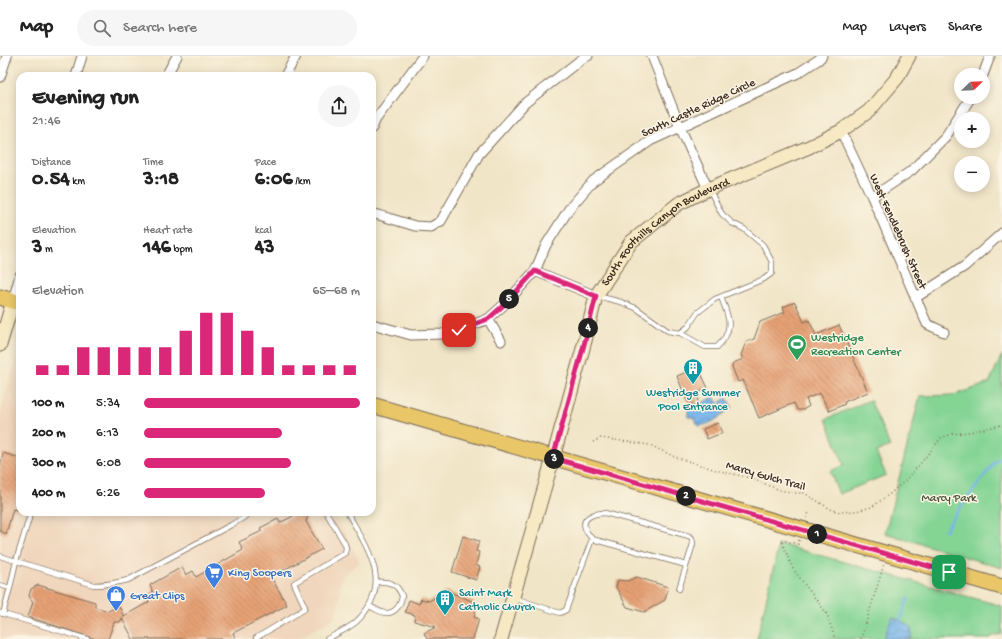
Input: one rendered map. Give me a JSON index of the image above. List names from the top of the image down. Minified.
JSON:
{"streets":{"street":["South Castle Ridge Circle","West Fendlebrush Street","South Foothills Canyon Boulevard"],"path":["Marcy Gulch Trail"]},"crossings":[["West Fendlebrush Street","South Foothills Canyon Boulevard"]],"parks":["Marcy Park"],"places":{"sports":["Westridge Recreation Center"],"building":["Westridge Summer Pool Entrance","Saint Mark Catholic Church"],"supermarket":["King Soopers"],"shop":["Great Clips"]},"north":"top right","page":{"header":"Map","search":"Search here","nav":["Map","Layers","Share"],"map_buttons":["+","−"],"heading":["Evening run","21:46"],"stats":[["Distance","0.54 km"],["Time","3:18"],["Pace","6:06 /km"],["Elevation","3 m"],["Heart rate","146 bpm"],["kcal","43"]],"chart":["Elevation","65–68 m"],"pins":["5","4","3","2","1"],"list":[{"name":"100 m","note":"5:34"},{"name":"200 m","note":"6:13"},{"name":"300 m","note":"6:08"},{"name":"400 m","note":"6:26"}]}}
